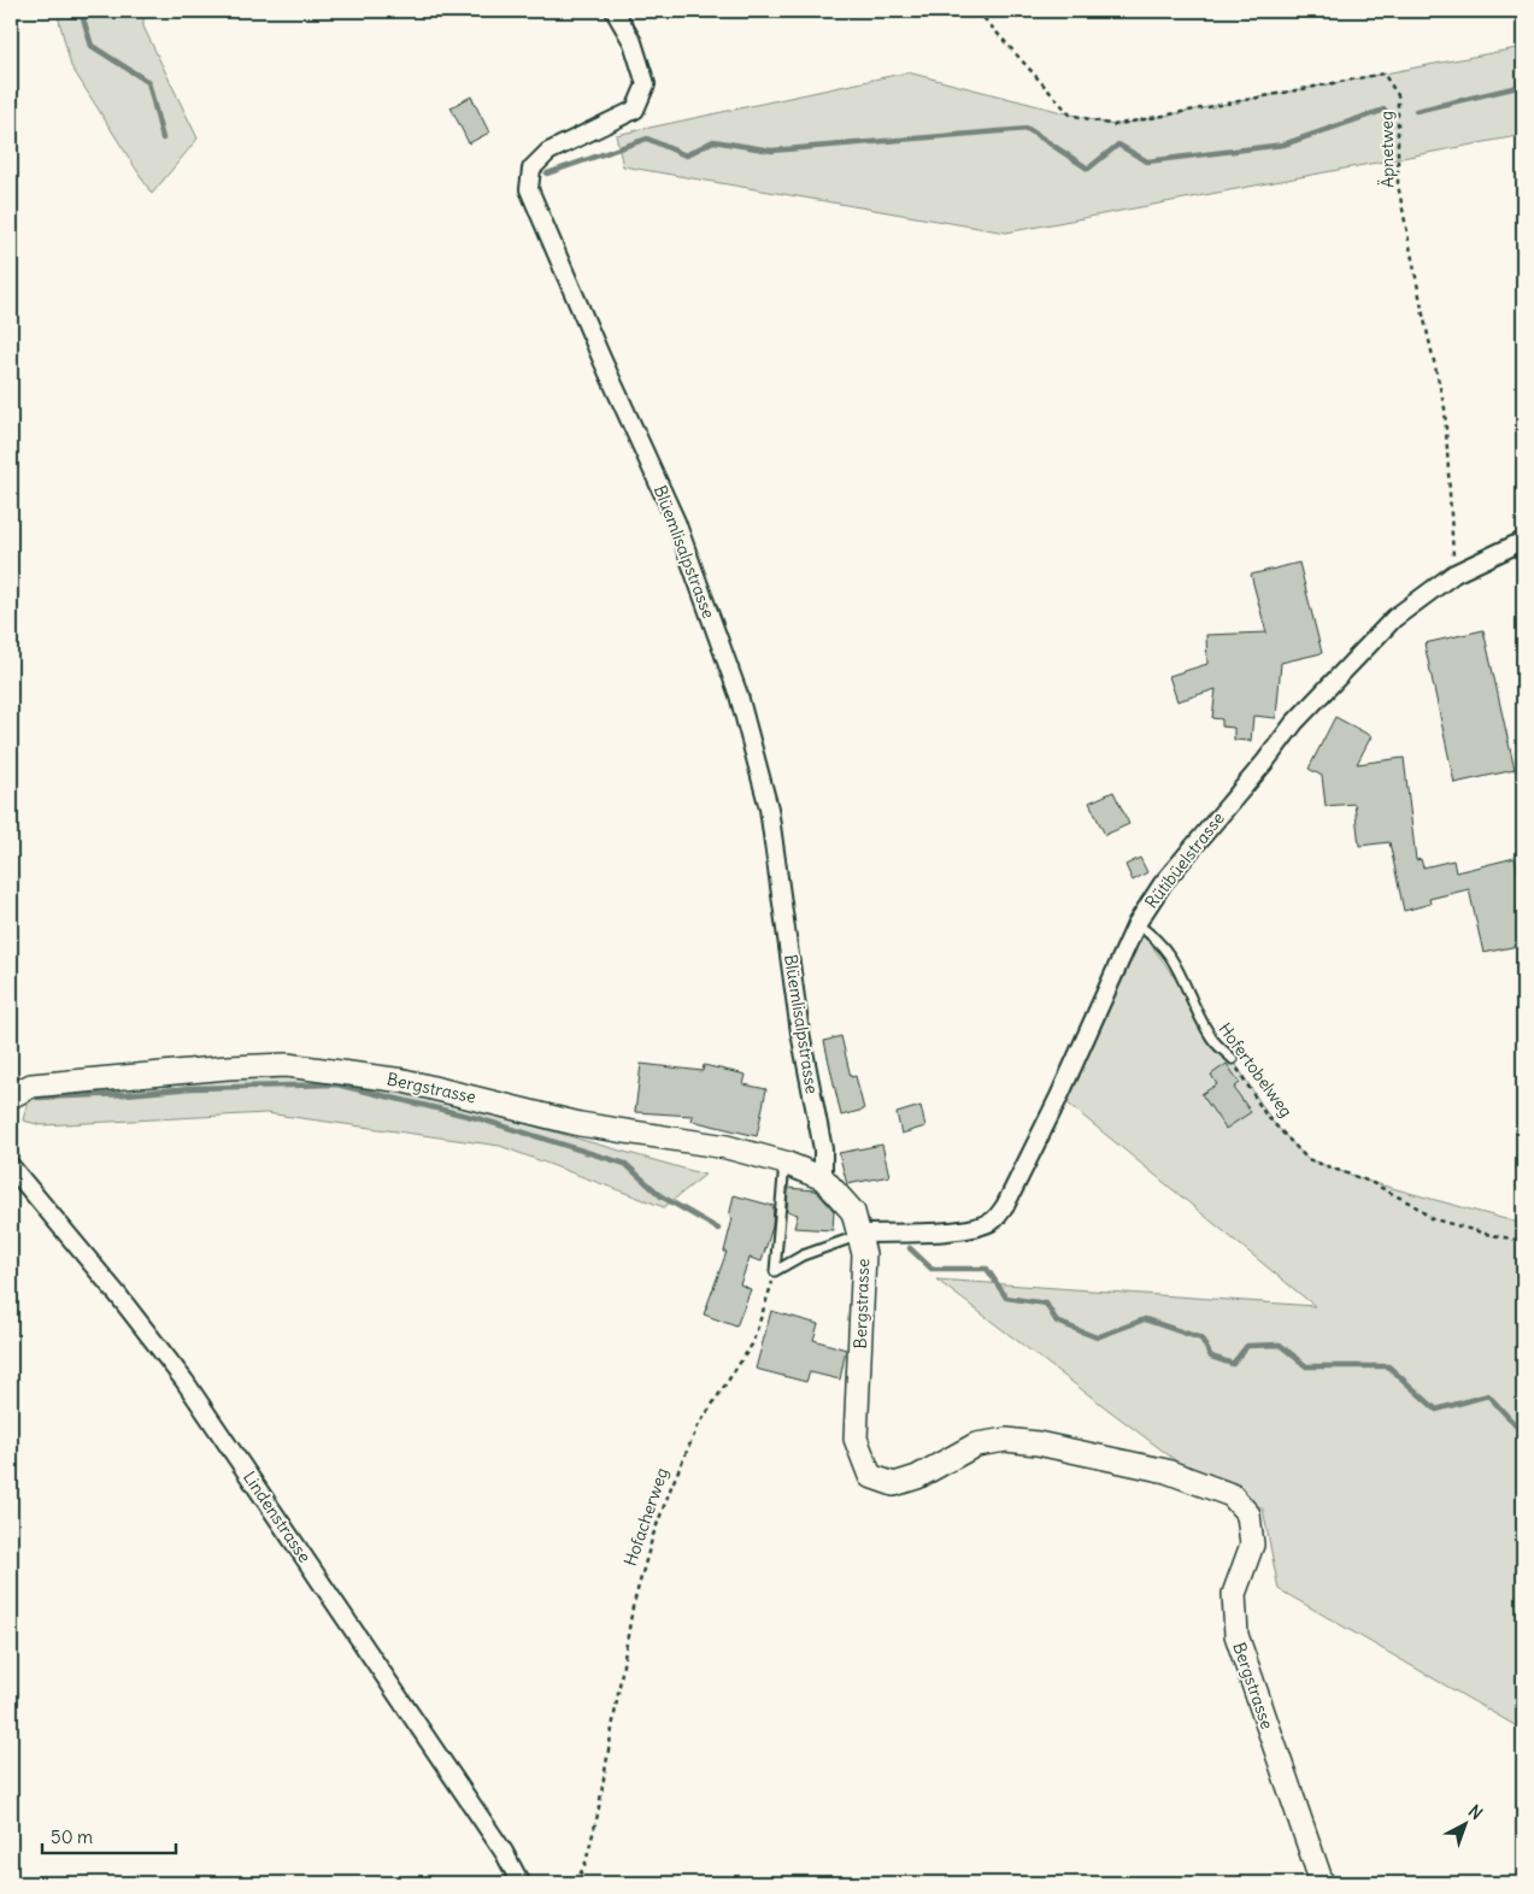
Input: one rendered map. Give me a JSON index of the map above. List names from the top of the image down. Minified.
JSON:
{"streets":{"street":["Blüemlisalpstrasse","Rütibüelstrasse","Bergstrasse","Lindenstrasse"],"lane":["Hofertobelweg"],"path":["Äpnetweg","Hofacherweg"]},"crossings":[["Äpnetweg","Rütibüelstrasse"],["Blüemlisalpstrasse","Bergstrasse"],["Rütibüelstrasse","Hofertobelweg"],["Rütibüelstrasse","Bergstrasse"]],"scale_bar":"50 m","north":"top right"}
